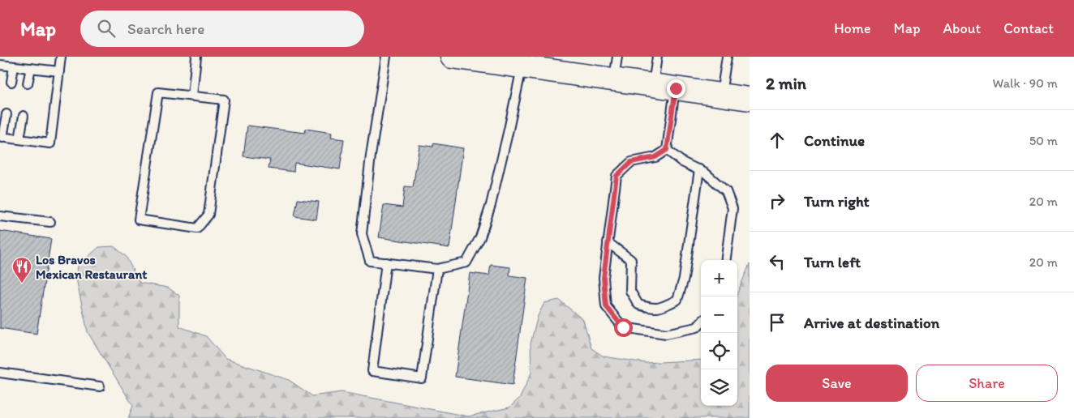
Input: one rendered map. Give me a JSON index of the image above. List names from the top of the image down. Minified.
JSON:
{"places":{"restaurant":["Los Bravos Mexican Restaurant"]},"page":{"header":"Map","search":"Search here","nav":["Home","Map","About","Contact"],"heading":["2 min","Walk · 90 m"],"list":[["Continue","50 m"],["Turn right","20 m"],["Turn left","20 m"],"Arrive at destination"],"map_buttons":["+","−"],"buttons":["Save","Share"]}}
